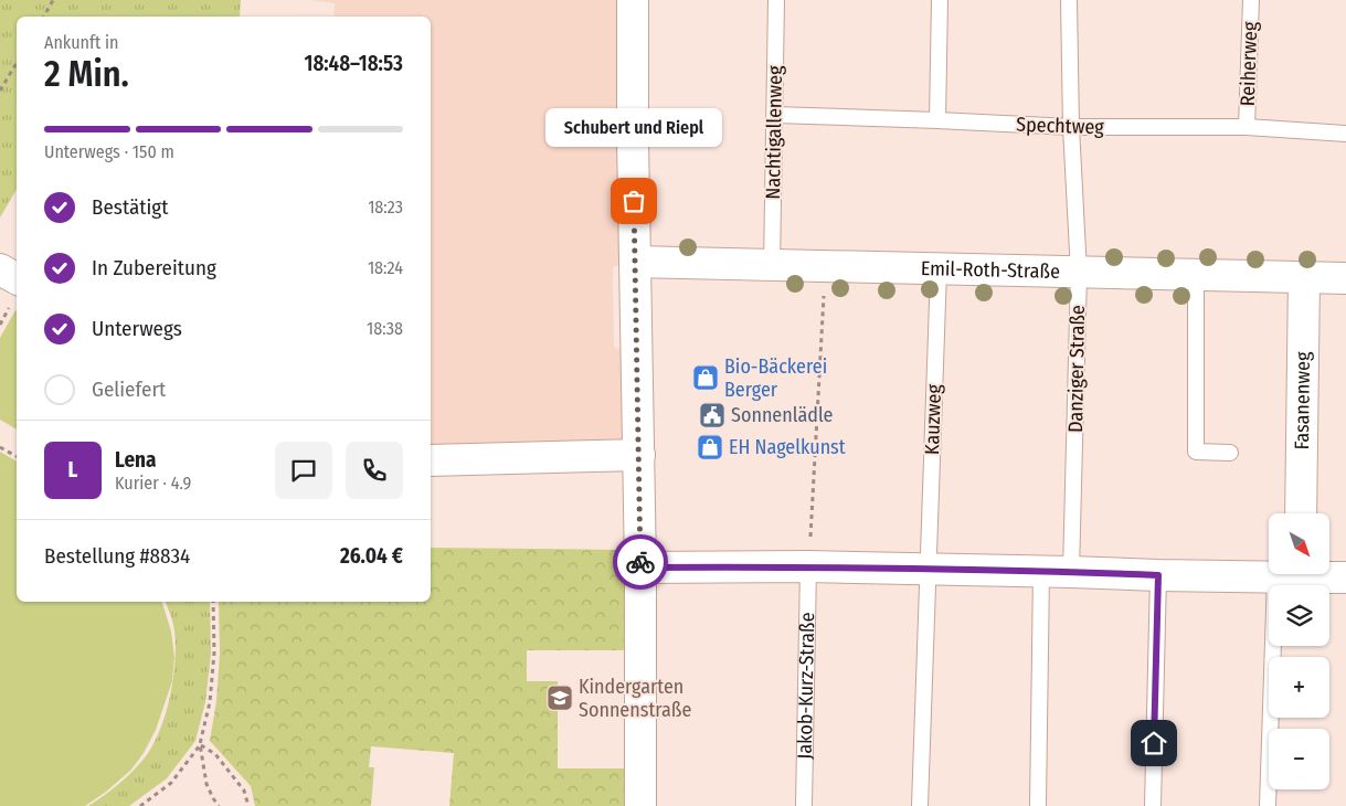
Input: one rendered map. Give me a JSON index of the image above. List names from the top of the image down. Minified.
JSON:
{"streets":{"street":["Emil-Roth-Straße","Fasanenweg"],"lane":["Reiherweg","Spechtweg","Nachtigallenweg","Danziger Straße","Kauzweg","Jakob-Kurz-Straße"]},"crossings":[["Reiherweg","Spechtweg"],["Spechtweg","Nachtigallenweg"],["Spechtweg","Danziger Straße"],["Nachtigallenweg","Emil-Roth-Straße"],["Emil-Roth-Straße","Danziger Straße"],["Emil-Roth-Straße","Fasanenweg"],["Emil-Roth-Straße","Kauzweg"]],"places":{"other":["Schubert und Riepl"],"shop":["Bio-Bäckerei Berger","EH Nagelkunst"],"public building":["Sonnenlädle"],"school or university":["Kindergarten Sonnenstraße"]},"north":"bottom right","page":{"heading":["2 Min.","Ankunft in","18:48–18:53"],"panel":["Lena","Kurier · 4.9","Bestellung #8834","26.04 €"],"bubble":"Schubert und Riepl","bar":"Unterwegs · 150 m","list":[["Bestätigt","18:23"],["In Zubereitung","18:24"],["Unterwegs","18:38"],"Geliefert"],"round":"L","map_buttons":["+","−"]}}
